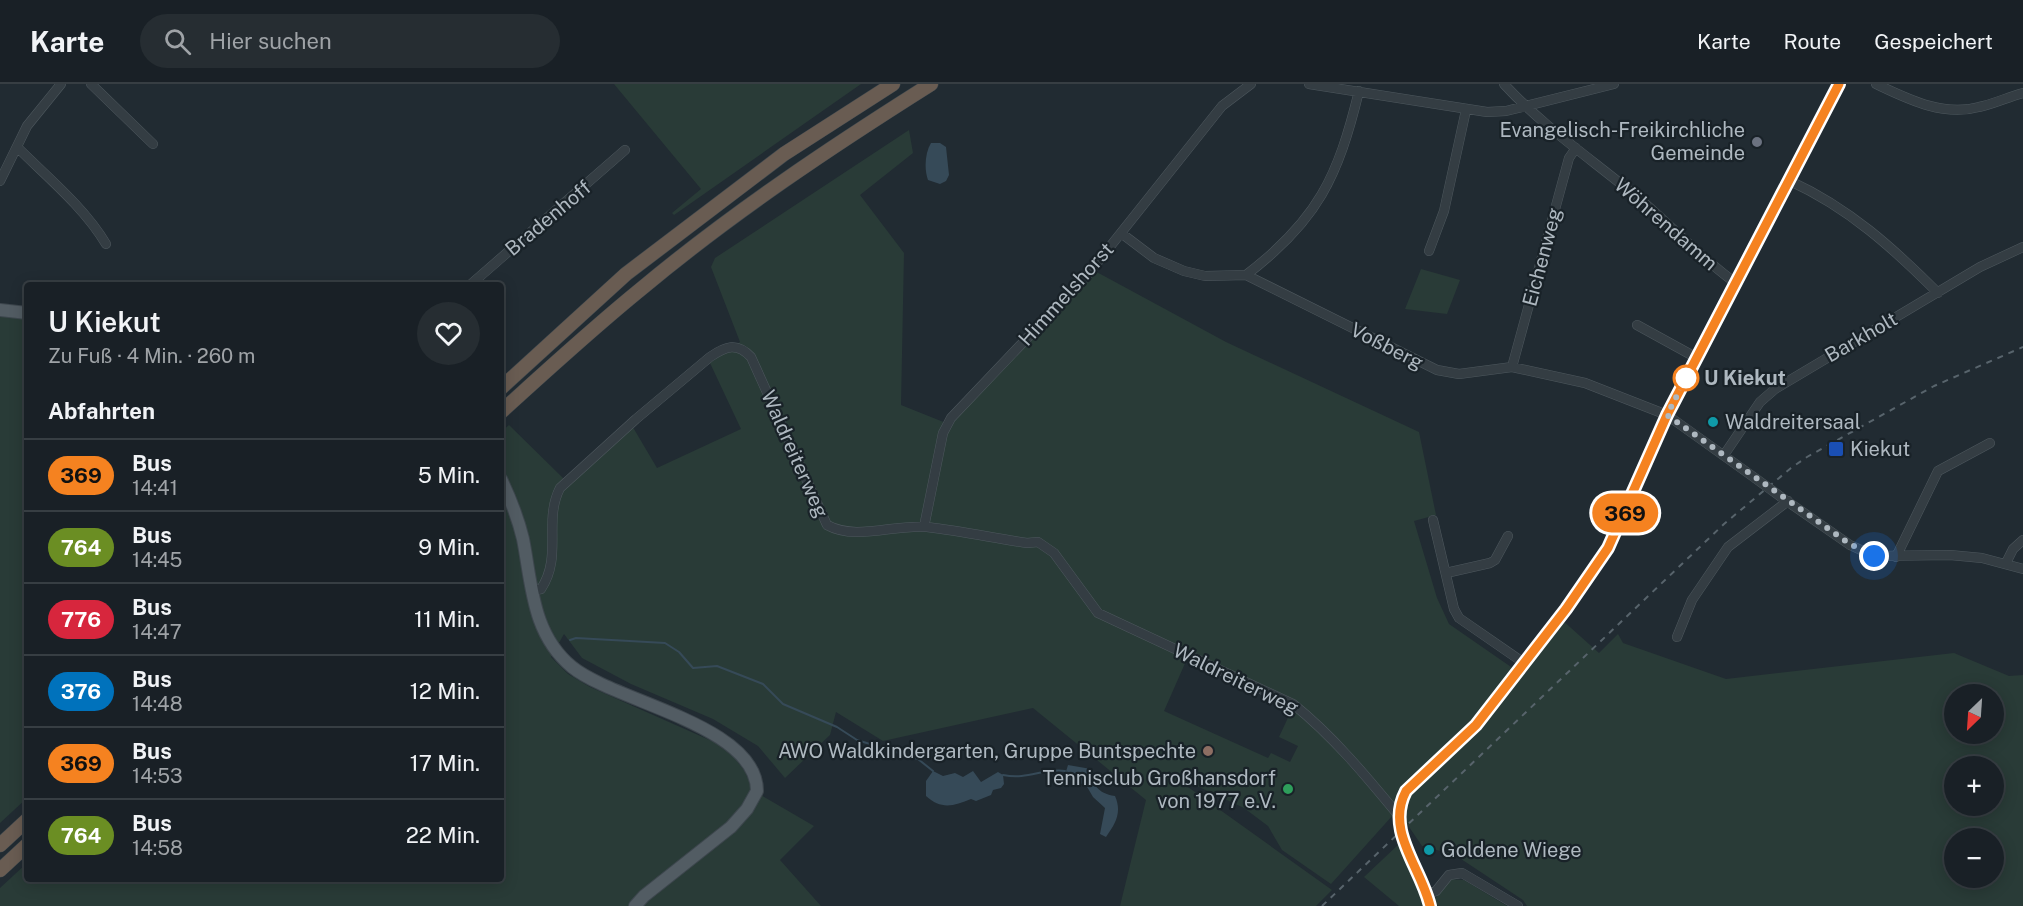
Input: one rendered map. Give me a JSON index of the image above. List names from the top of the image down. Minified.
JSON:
{"streets":{"street":["Bradenhoff","Wöhrendamm","Eichenweg","Himmelshorst","Barkholt","Voßberg","Waldreiterweg"]},"crossings":[["Wöhrendamm","Eichenweg"],["Wöhrendamm","Voßberg"],["Wöhrendamm","Waldreiterweg"],["Eichenweg","Voßberg"],["Himmelshorst","Voßberg"],["Himmelshorst","Waldreiterweg"],["Barkholt","Voßberg"]],"places":{"other":["Evangelisch-Freikirchliche Gemeinde","U Kiekut","Waldreitersaal","AWO Waldkindergarten, Gruppe Buntspechte","Tennisclub Großhansdorf von 1977 e.V.","Goldene Wiege"],"transit":["Kiekut"]},"lines":["bus line 369"],"north":"bottom left","page":{"header":"Karte","search":"Hier suchen","nav":["Karte","Route","Gespeichert"],"on_map":"369","heading":[["U Kiekut","Zu Fuß · 4 Min. · 260 m"],"Abfahrten"],"list":[{"mark":"369","name":"Bus","note":"14:41","value":"5 Min."},{"mark":"764","name":"Bus","note":"14:45","value":"9 Min."},{"mark":"776","name":"Bus","note":"14:47","value":"11 Min."},{"mark":"376","name":"Bus","note":"14:48","value":"12 Min."},{"mark":"369","name":"Bus","note":"14:53","value":"17 Min."},{"mark":"764","name":"Bus","note":"14:58","value":"22 Min."}],"map_buttons":["+","−"]}}
